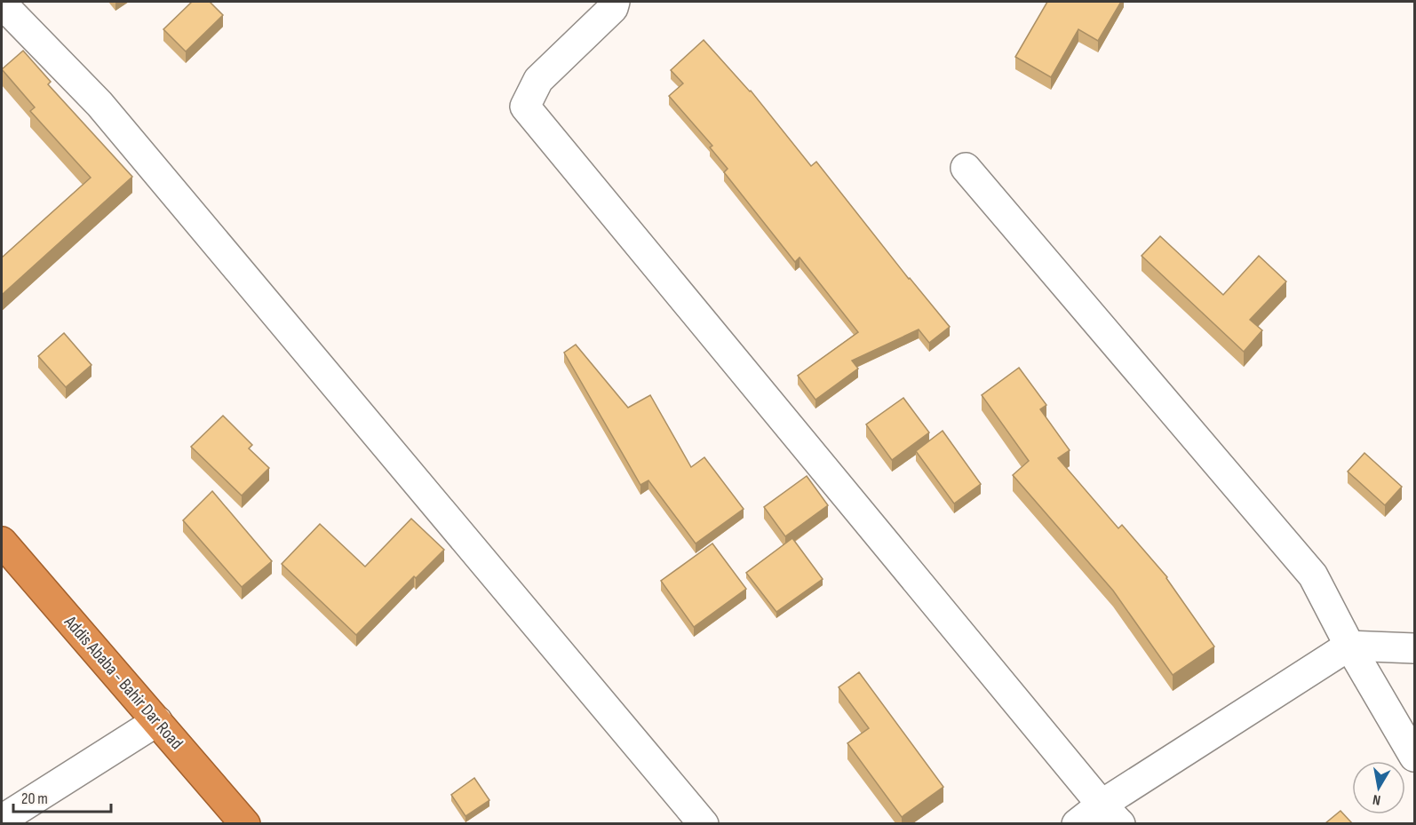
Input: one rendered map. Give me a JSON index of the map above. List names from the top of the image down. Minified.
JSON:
{"streets":{"highway":["Addis Ababa - Bahir Dar Road"]},"scale_bar":"20 m","north":"bottom"}
